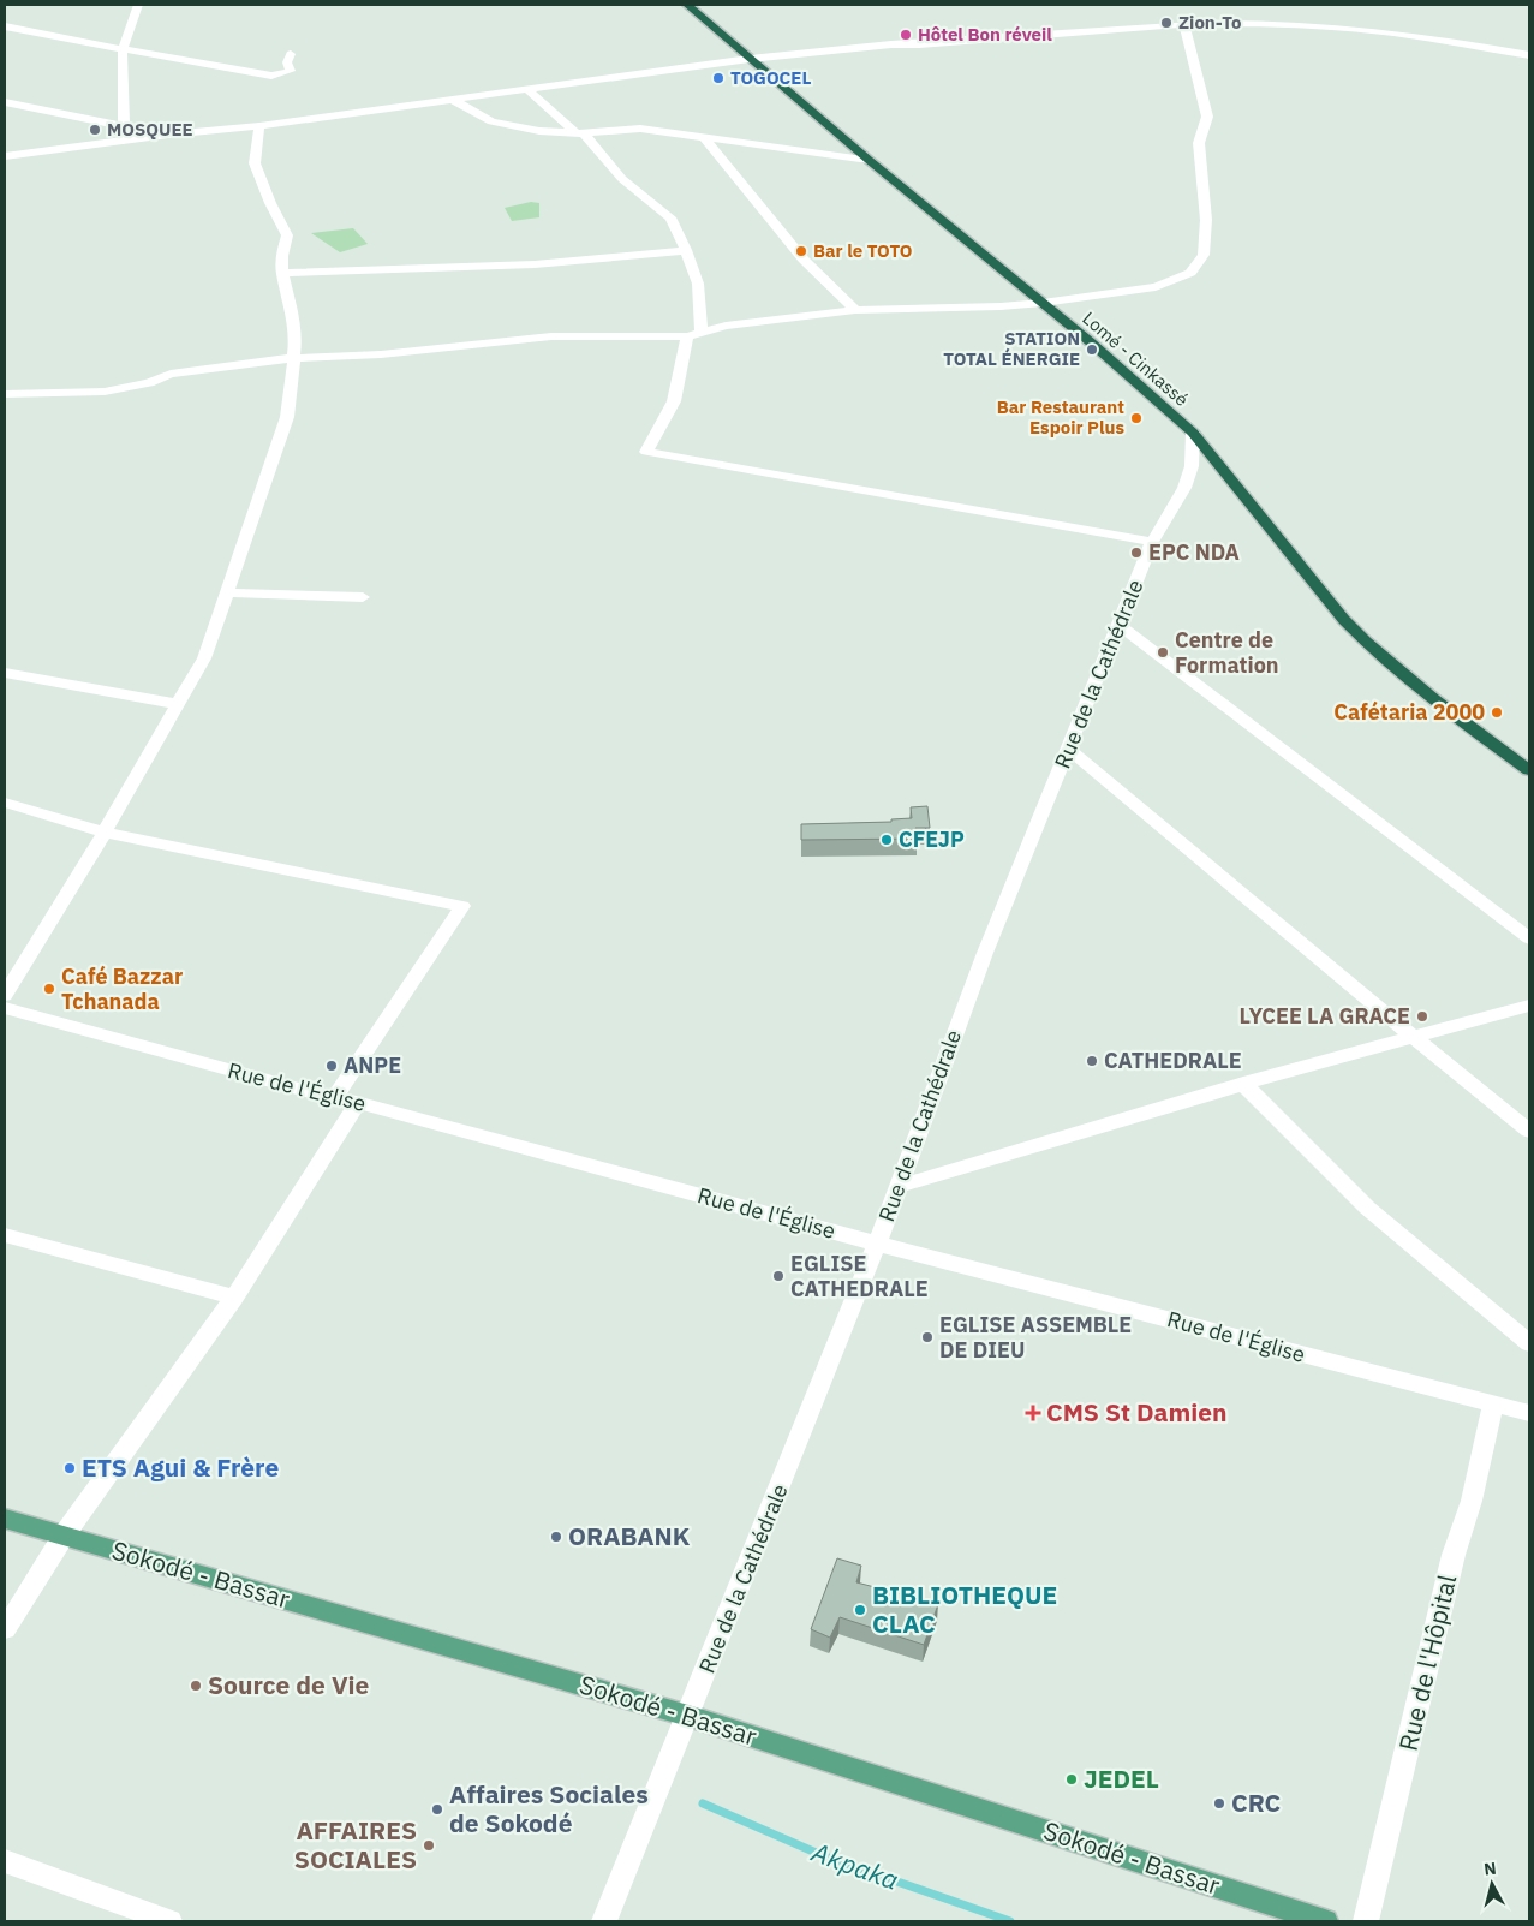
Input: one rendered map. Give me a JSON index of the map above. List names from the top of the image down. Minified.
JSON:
{"streets":{"highway":["Lomé - Cinkassé"],"main road":["Sokodé - Bassar"],"street":["Rue de la Cathédrale","Rue de l'Église","Rue de l'Hôpital"]},"crossings":[["Lomé - Cinkassé","Rue de la Cathédrale"],["Rue de la Cathédrale","Rue de l'Église"],["Rue de la Cathédrale","Sokodé - Bassar"],["Rue de l'Église","Rue de l'Hôpital"]],"water":["Akpaka"],"places":{"other":["Zion-To","Hôtel Bon réveil","TOGOCEL","MOSQUEE","Bar le TOTO","STATION TOTAL ÉNERGIE","Bar Restaurant Espoir Plus","EPC NDA","Centre de Formation","Cafétaria 2000","CFEJP","Café Bazzar Tchanada","LYCEE LA GRACE","CATHEDRALE","ANPE","EGLISE CATHEDRALE","EGLISE ASSEMBLE DE DIEU","ETS Agui & Frère","ORABANK","BIBLIOTHEQUE CLAC","Source de Vie","JEDEL","CRC","Affaires Sociales de Sokodé","AFFAIRES SOCIALES"],"health":["CMS St Damien"]},"north":"top"}
